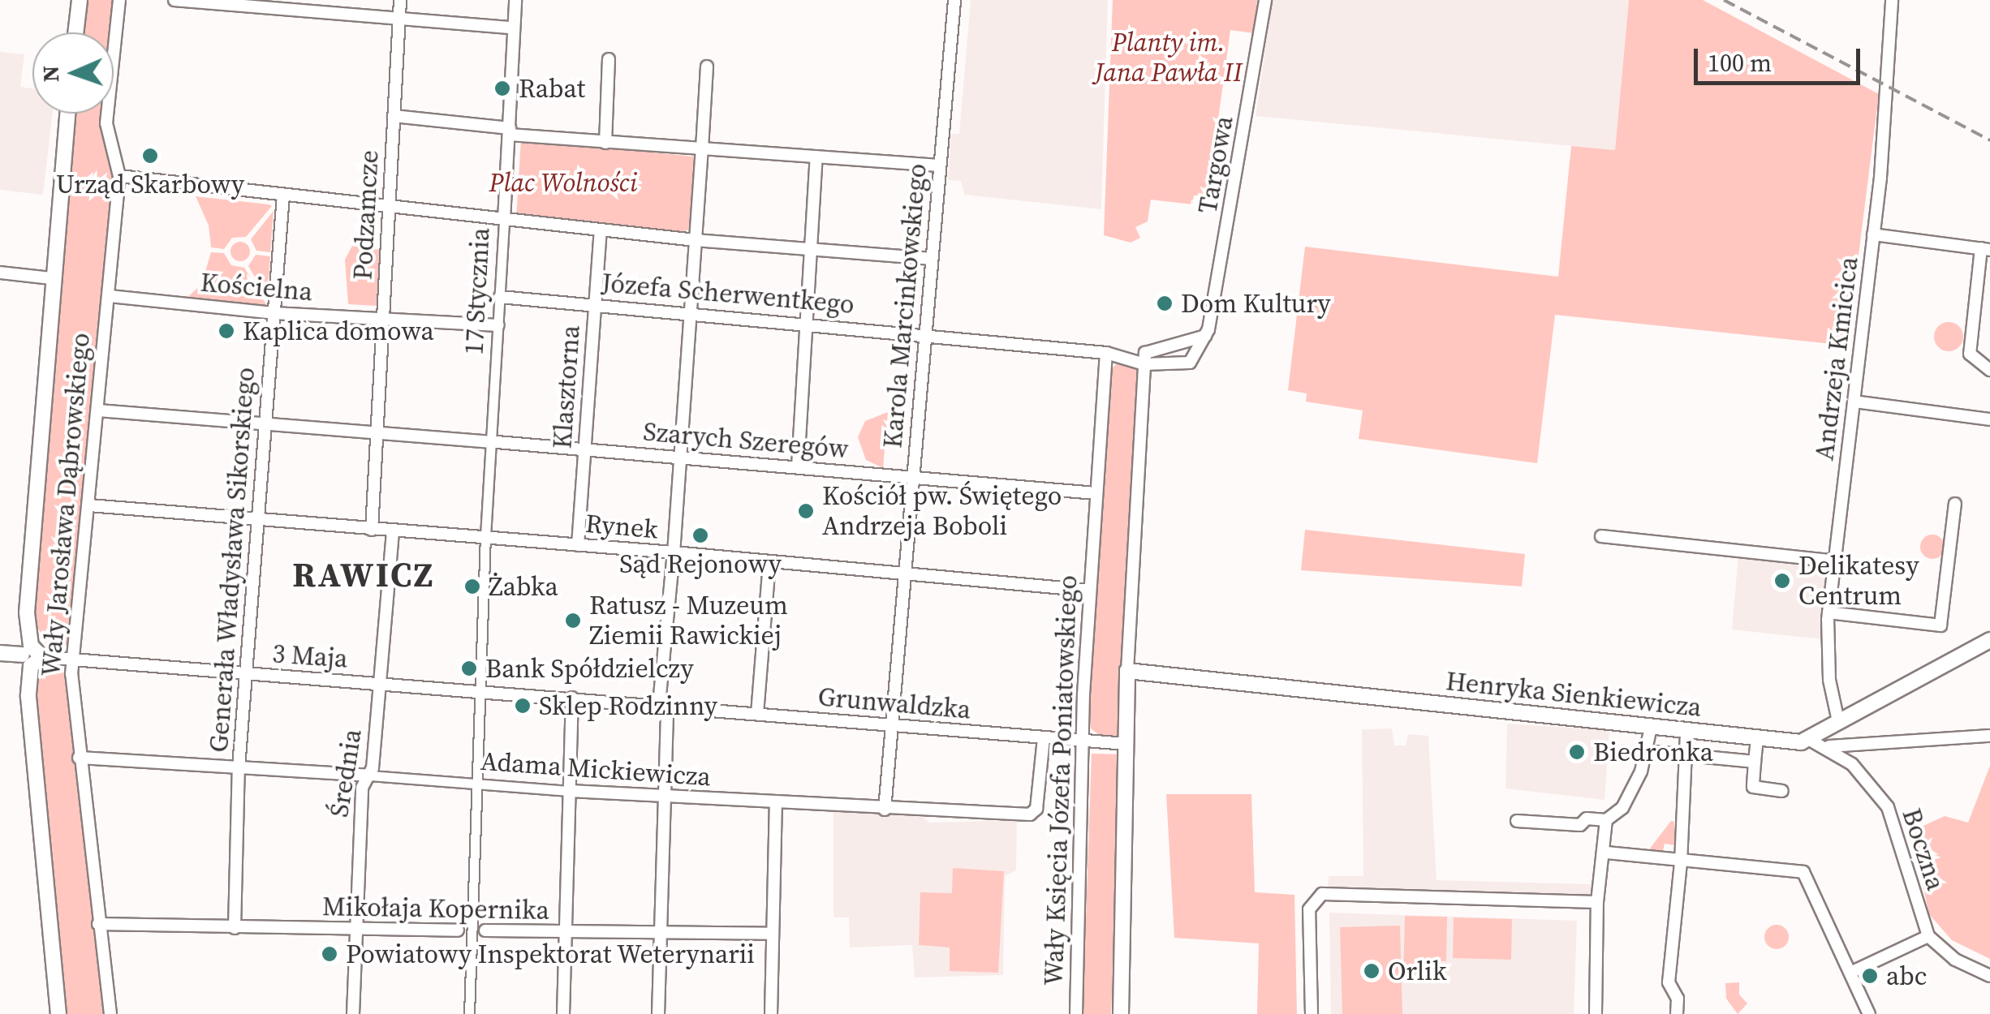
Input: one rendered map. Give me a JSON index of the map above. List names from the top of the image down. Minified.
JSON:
{"streets":{"street":["Targowa","Podzamcze","Kościelna","17 Stycznia","Józefa Scherwentkego","Karola Marcinkowskiego","Andrzeja Kmicica","Klasztorna","Szarych Szeregów","Wały Jarosława Dąbrowskiego","Rynek","Generała Władysława Sikorskiego","3 Maja","Henryka Sienkiewicza","Grunwaldzka","Adama Mickiewicza","Średnia","Wały Księcia Józefa Poniatowskiego","Boczna","Mikołaja Kopernika"]},"crossings":[["Podzamcze","Kościelna"],["Podzamcze","Szarych Szeregów"],["Podzamcze","Rynek"],["Kościelna","17 Stycznia"],["Kościelna","Wały Jarosława Dąbrowskiego"],["Kościelna","Generała Władysława Sikorskiego"],["17 Stycznia","Józefa Scherwentkego"],["17 Stycznia","Szarych Szeregów"],["17 Stycznia","Rynek"],["Józefa Scherwentkego","Karola Marcinkowskiego"],["Józefa Scherwentkego","Klasztorna"],["Józefa Scherwentkego","Wały Księcia Józefa Poniatowskiego"],["Karola Marcinkowskiego","Szarych Szeregów"],["Karola Marcinkowskiego","Grunwaldzka"],["Karola Marcinkowskiego","Adama Mickiewicza"],["Klasztorna","Szarych Szeregów"],["Klasztorna","Rynek"],["Szarych Szeregów","Wały Jarosława Dąbrowskiego"],["Szarych Szeregów","Generała Władysława Sikorskiego"],["Szarych Szeregów","Wały Księcia Józefa Poniatowskiego"],["Wały Jarosława Dąbrowskiego","Rynek"],["Wały Jarosława Dąbrowskiego","3 Maja"],["Wały Jarosława Dąbrowskiego","Adama Mickiewicza"],["Wały Jarosława Dąbrowskiego","Mikołaja Kopernika"],["Rynek","Generała Władysława Sikorskiego"],["Rynek","Grunwaldzka"],["Rynek","Adama Mickiewicza"],["Rynek","Średnia"],["Rynek","Mikołaja Kopernika"],["Generała Władysława Sikorskiego","3 Maja"],["Generała Władysława Sikorskiego","Adama Mickiewicza"],["Generała Władysława Sikorskiego","Mikołaja Kopernika"],["3 Maja","Średnia"],["Henryka Sienkiewicza","Boczna"],["Grunwaldzka","Adama Mickiewicza"],["Grunwaldzka","Wały Księcia Józefa Poniatowskiego"],["Adama Mickiewicza","Średnia"],["Średnia","Mikołaja Kopernika"]],"districts":["RAWICZ"],"parks":["Planty im. Jana Pawła II","Plac Wolności"],"places":["Rabat","Urząd Skarbowy","Dom Kultury","Kaplica domowa","Kościół pw. Świętego Andrzeja Boboli","Sąd Rejonowy","Delikatesy Centrum","Żabka","Ratusz - Muzeum Ziemii Rawickiej","Bank Spółdzielczy","Sklep Rodzinny","Biedronka","Powiatowy Inspektorat Weterynarii","Orlik","abc"],"scale_bar":"100 m","north":"left"}
